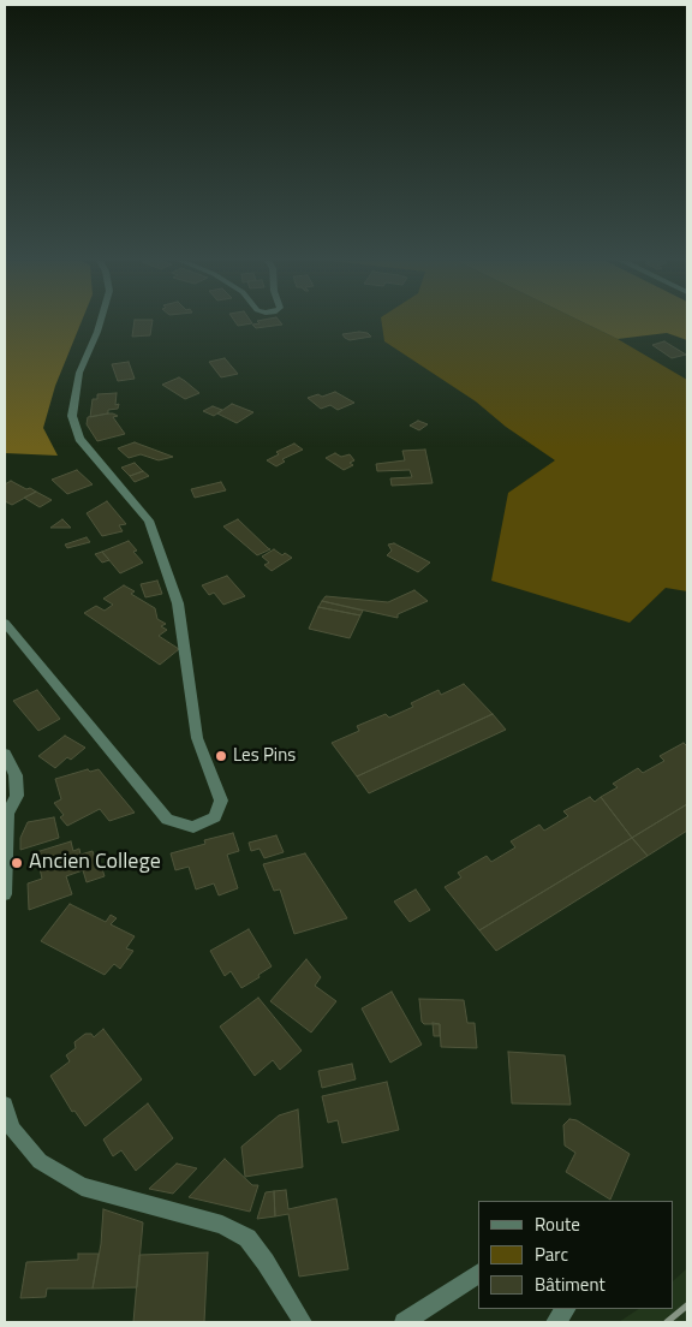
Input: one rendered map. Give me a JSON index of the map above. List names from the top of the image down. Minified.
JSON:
{"places":["Les Pins","Ancien College"],"legend":["Route","Parc","Bâtiment"]}
